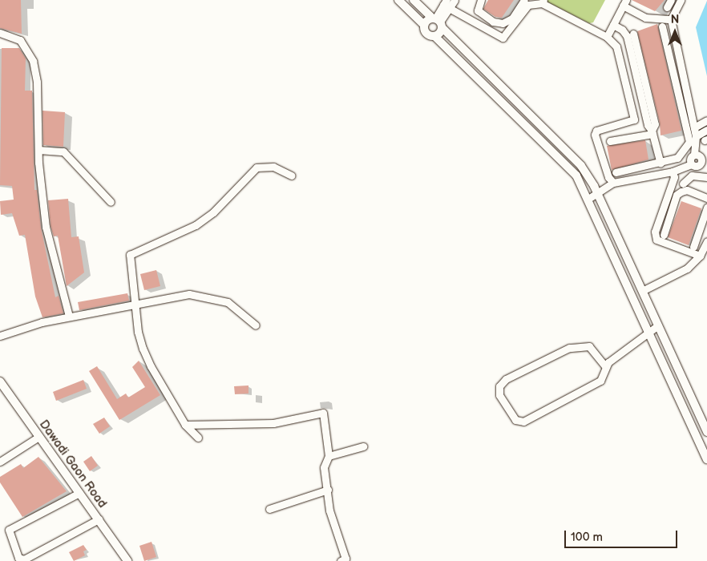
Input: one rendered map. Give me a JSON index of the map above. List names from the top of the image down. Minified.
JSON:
{"streets":{"street":["Dawadi Gaon Road"]},"scale_bar":"100 m","north":"top"}
